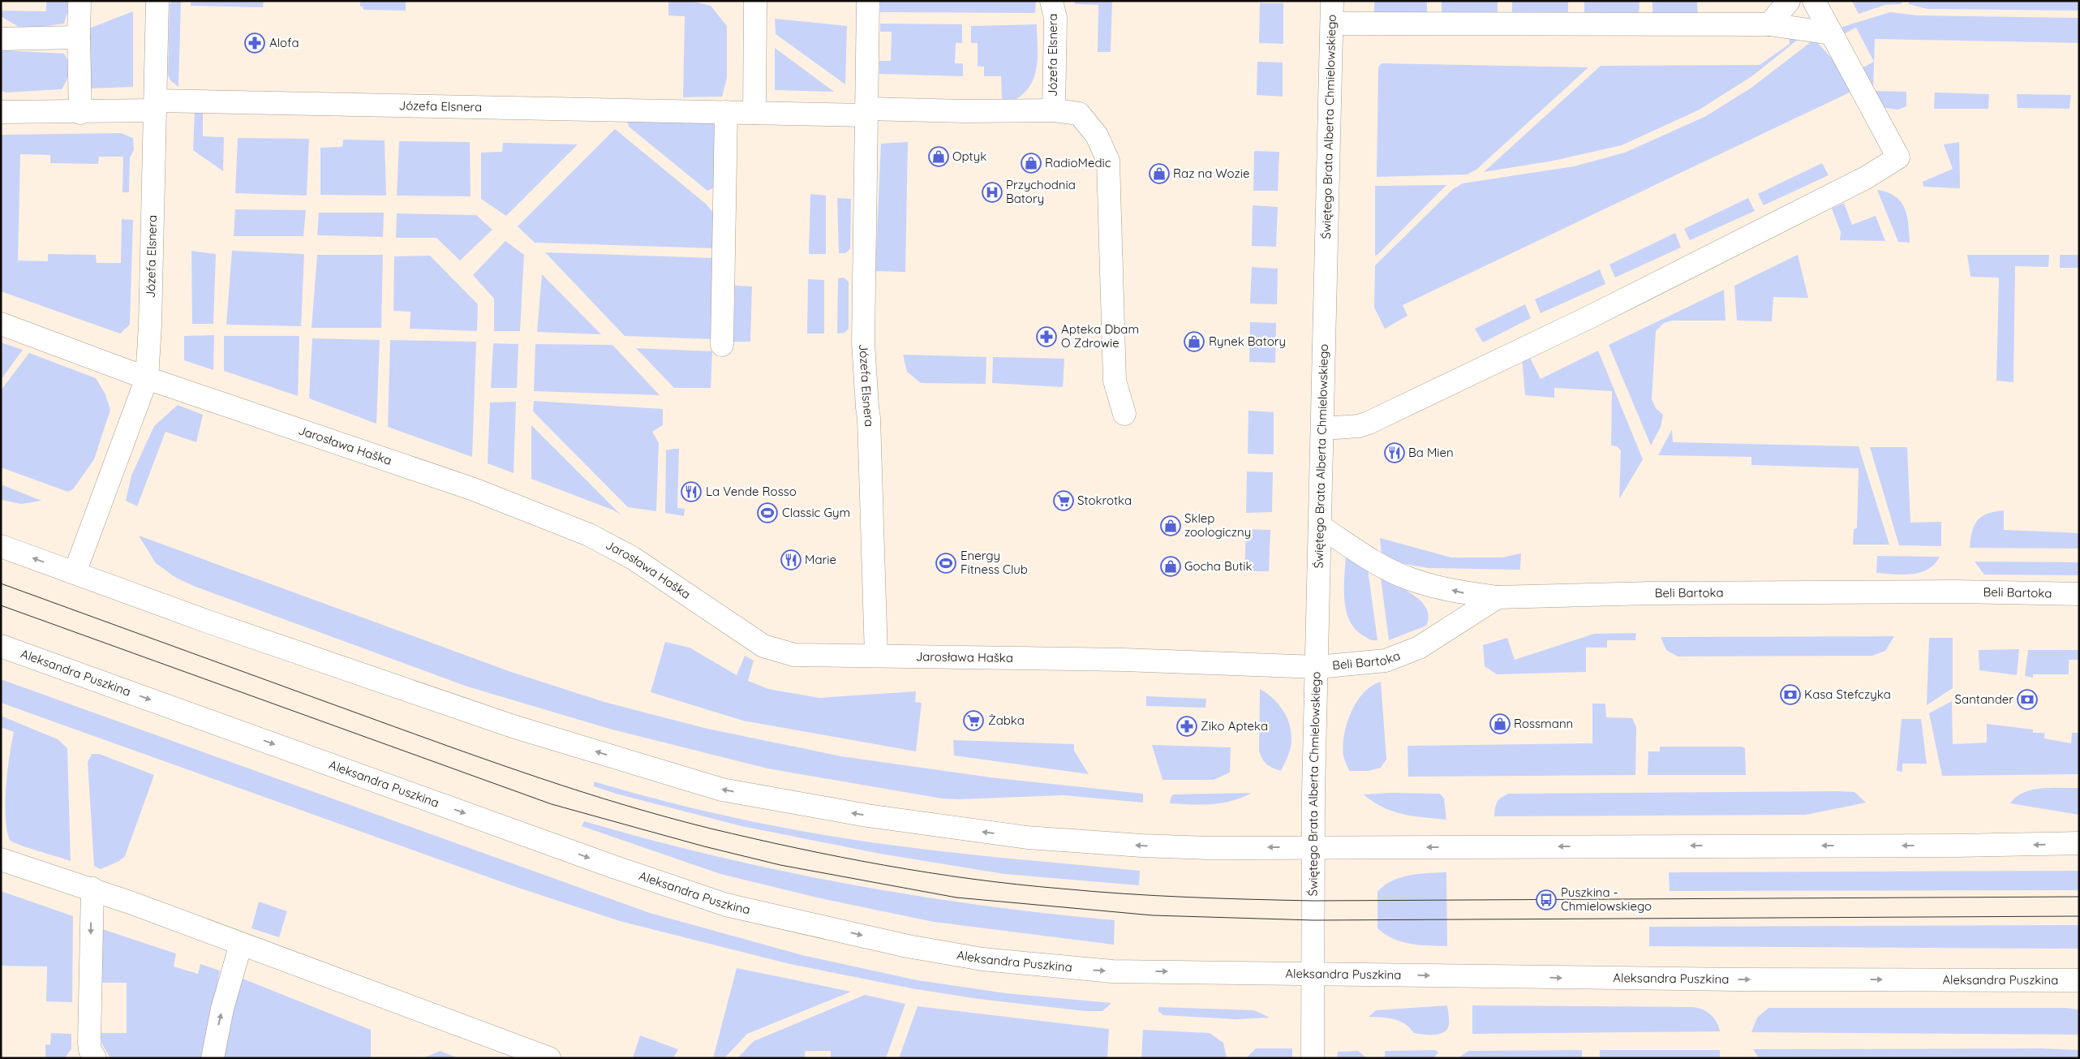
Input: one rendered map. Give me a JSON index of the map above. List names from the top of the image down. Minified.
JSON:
{"streets":{"street":["Józefa Elsnera","Świętego Brata Alberta Chmielowskiego","Jarosława Haška","Beli Bartoka","Aleksandra Puszkina"]},"crossings":[["Józefa Elsnera","Jarosława Haška"],["Świętego Brata Alberta Chmielowskiego","Jarosława Haška"],["Świętego Brata Alberta Chmielowskiego","Beli Bartoka"],["Świętego Brata Alberta Chmielowskiego","Aleksandra Puszkina"],["Jarosława Haška","Beli Bartoka"]],"places":{"pharmacy":["Alofa","Apteka Dbam O Zdrowie","Ziko Apteka"],"shop":["Optyk","RadioMedic","Raz na Wozie","Rynek Batory","Sklep zoologiczny","Gocha Butik","Rossmann"],"hospital":["Przychodnia Batory"],"restaurant":["Ba Mien","La Vende Rosso","Marie"],"supermarket":["Stokrotka","Żabka"],"sports":["Classic Gym","Energy Fitness Club"],"bank":["Kasa Stefczyka","Santander"],"bus stop":["Puszkina - Chmielowskiego"]}}
